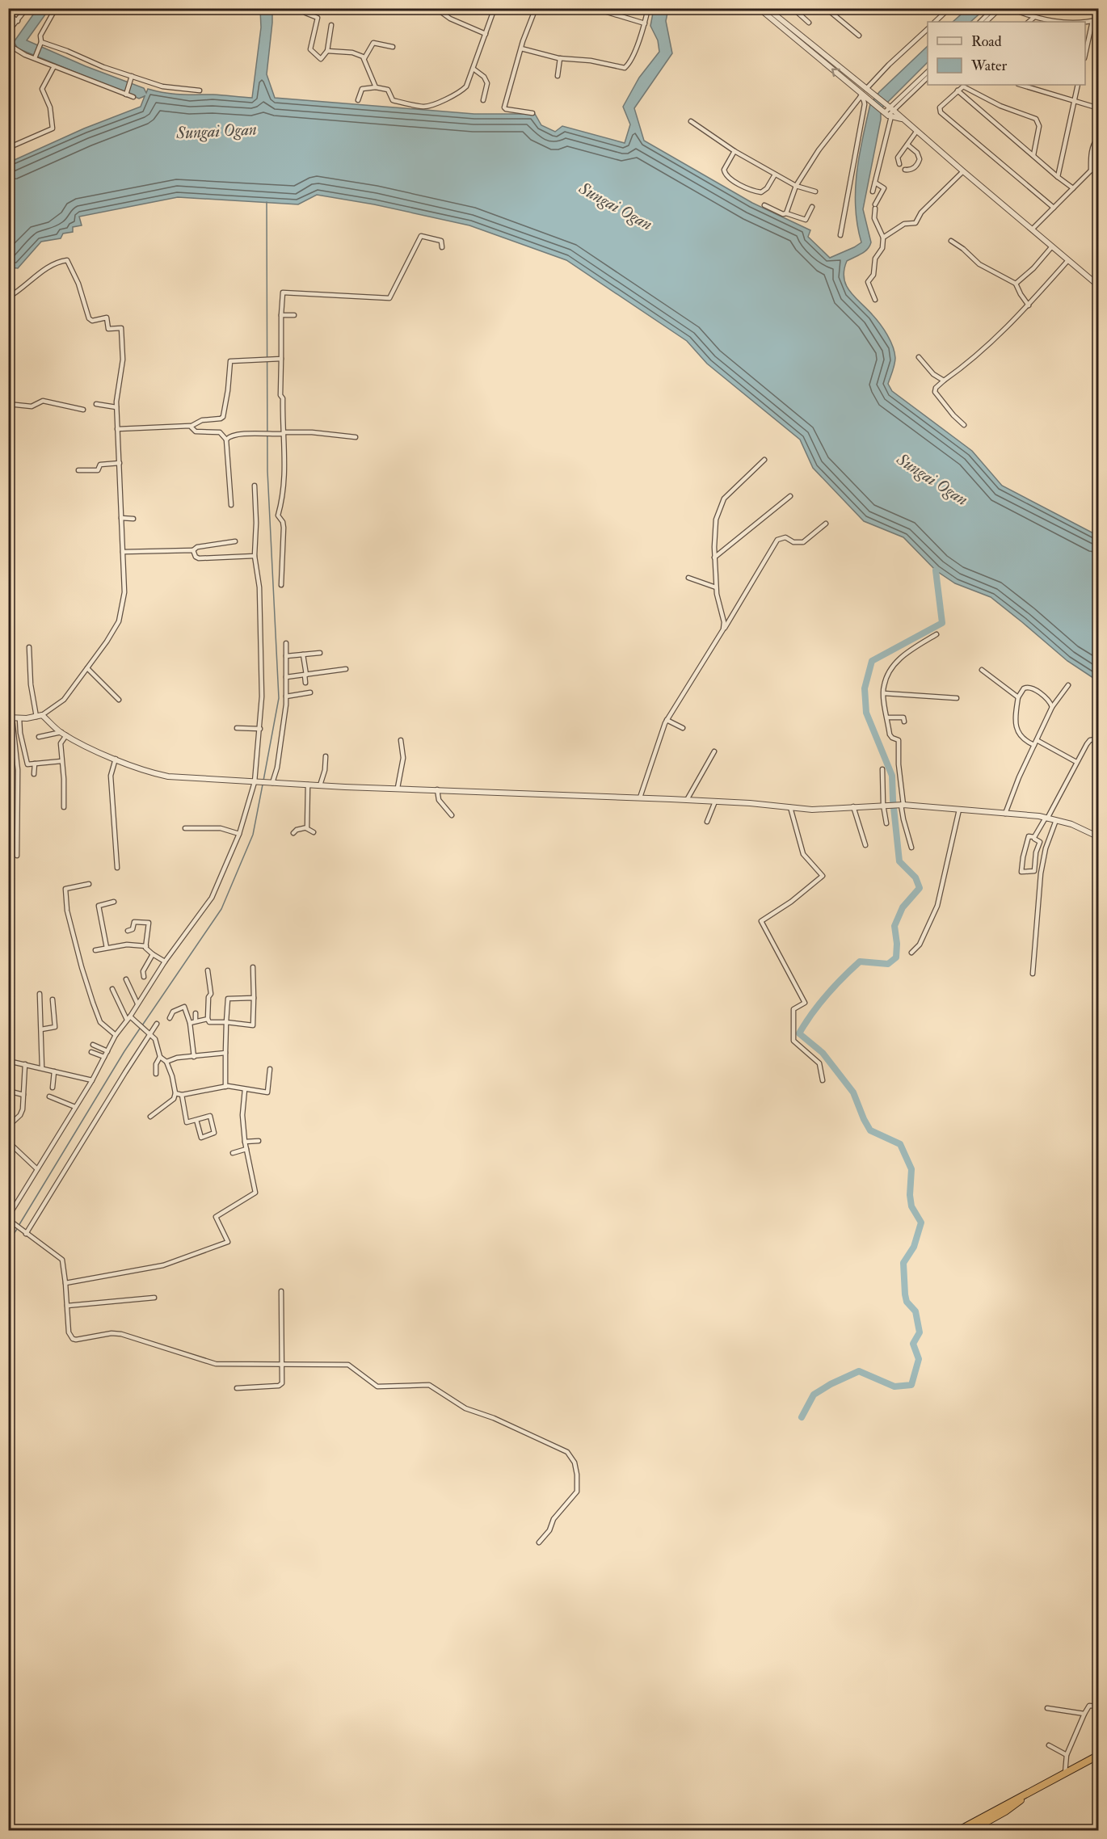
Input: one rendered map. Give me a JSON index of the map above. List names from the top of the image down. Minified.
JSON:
{"water":["Sungai Ogan"],"legend":["Road","Water"]}
